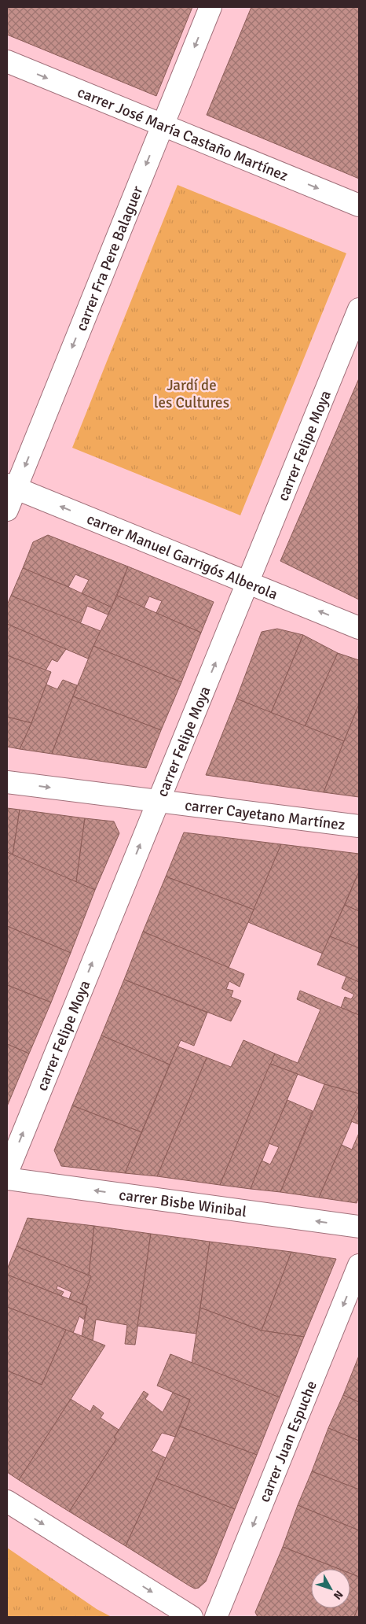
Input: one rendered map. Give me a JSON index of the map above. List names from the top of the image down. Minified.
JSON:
{"streets":{"street":["carrer José María Castaño Martínez","carrer Fra Pere Balaguer","carrer Felipe Moya","carrer Manuel Garrigós Alberola","carrer Cayetano Martínez","carrer Bisbe Winibal","carrer Juan Espuche"]},"crossings":[["carrer José María Castaño Martínez","carrer Fra Pere Balaguer"],["carrer Fra Pere Balaguer","carrer Manuel Garrigós Alberola"],["carrer Felipe Moya","carrer Manuel Garrigós Alberola"],["carrer Felipe Moya","carrer Cayetano Martínez"]],"one_way":["carrer José María Castaño Martínez","carrer Fra Pere Balaguer","carrer Felipe Moya","carrer Manuel Garrigós Alberola","carrer Cayetano Martínez","carrer Bisbe Winibal","carrer Juan Espuche"],"parks":["Jardí de les Cultures"],"north":"bottom right"}
